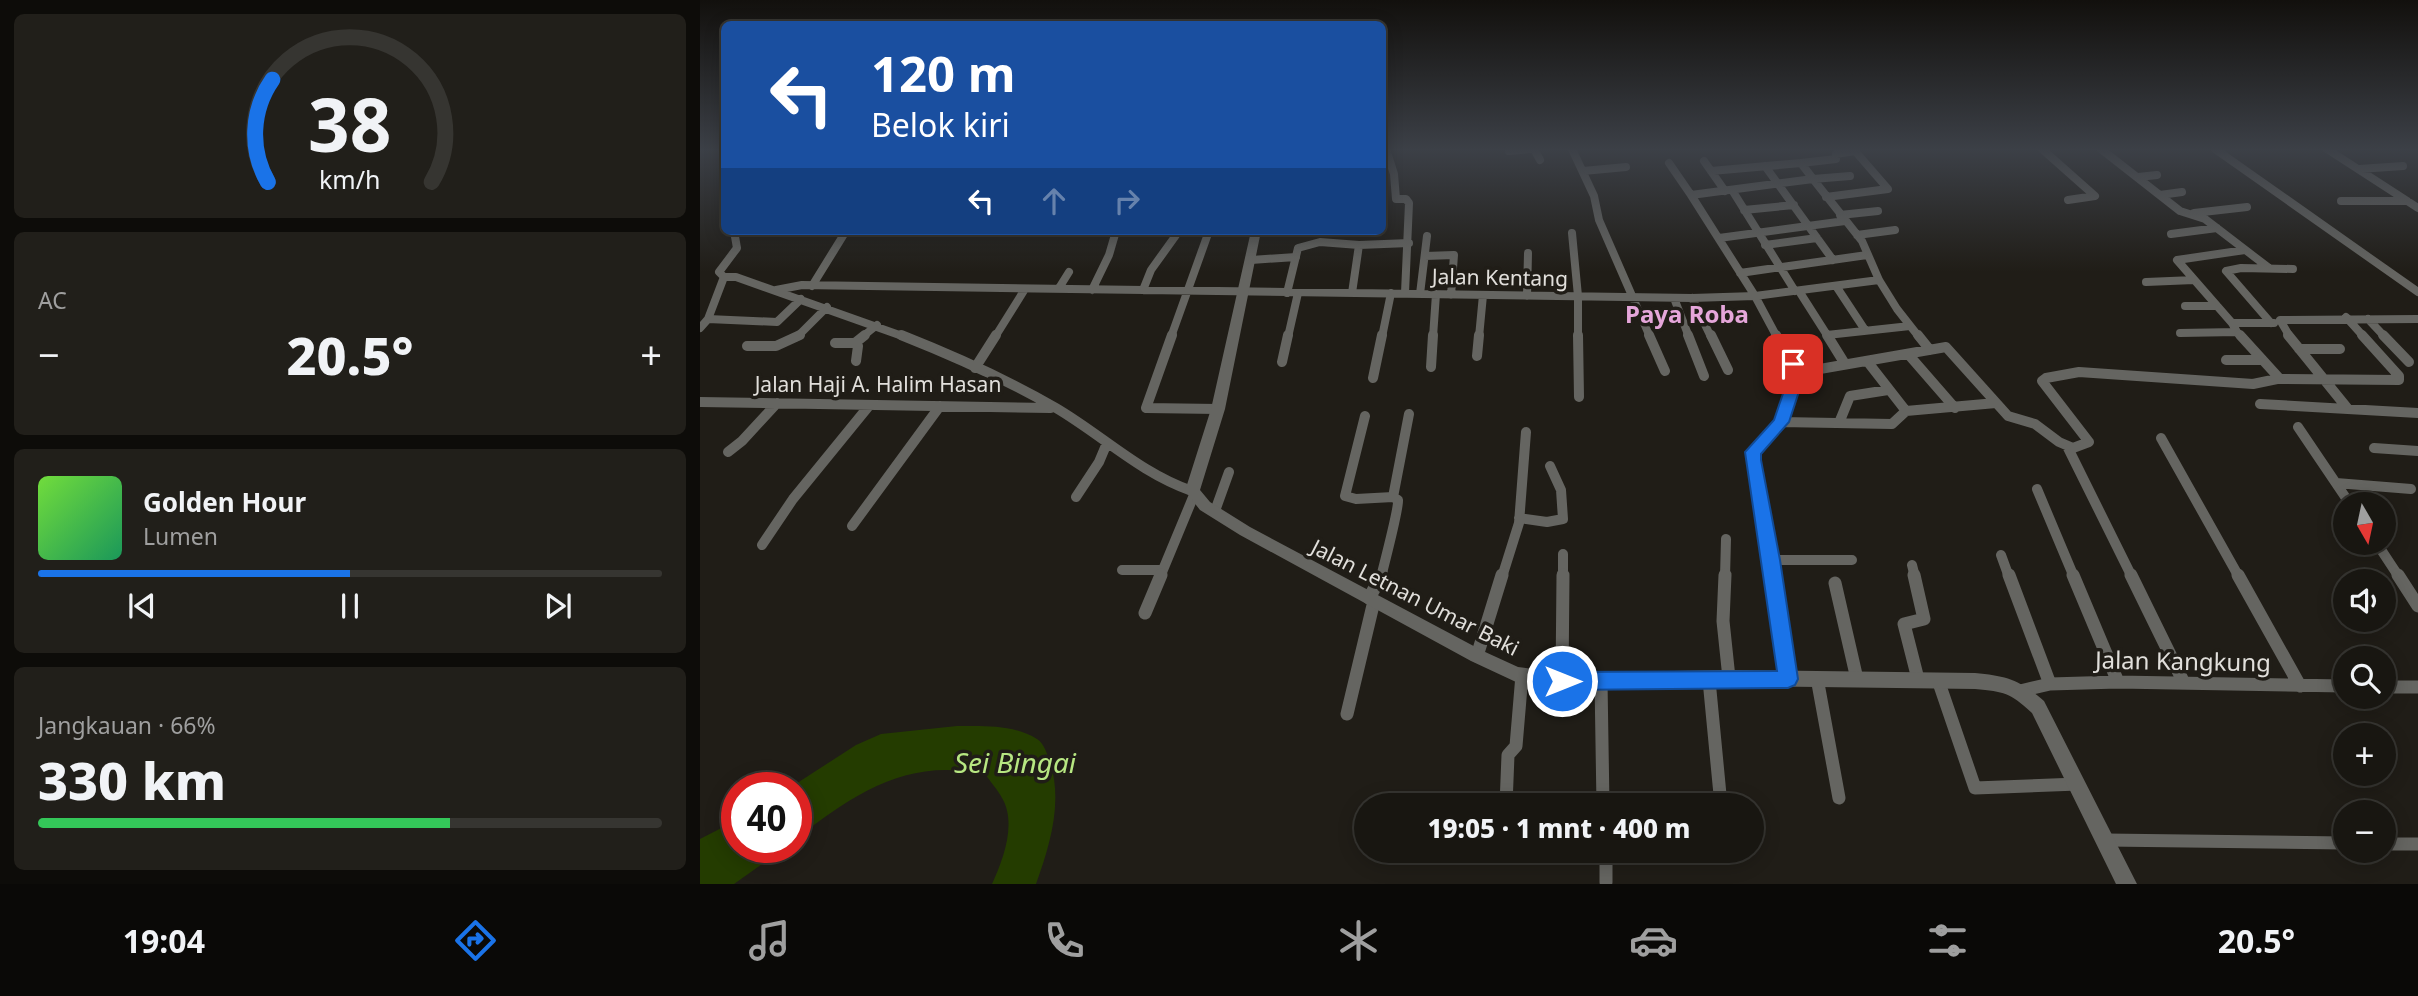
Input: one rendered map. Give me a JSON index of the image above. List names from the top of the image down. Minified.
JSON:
{"streets":{"street":["Jalan Kentang","Jalan Haji A. Halim Hasan","Jalan Letnan Umar Baki","Jalan Kangkung"]},"crossings":[["Jalan Letnan Umar Baki","Jalan Kangkung"]],"districts":["Paya Roba"],"water":["Sei Bingai"],"north":"bottom","page":{"turn":["120 m","Belok kiri"],"tile":["AC",["Jangkauan · 66%","330 km"]],"heat":["−","20.5°","+"],"song":["Golden Hour","Lumen"],"map_buttons":["+","−"],"limit":"40","trip":"19:05 · 1 mnt · 400 m","tabs":["19:04","20.5°"],"gauge":["38","km/h"]}}
